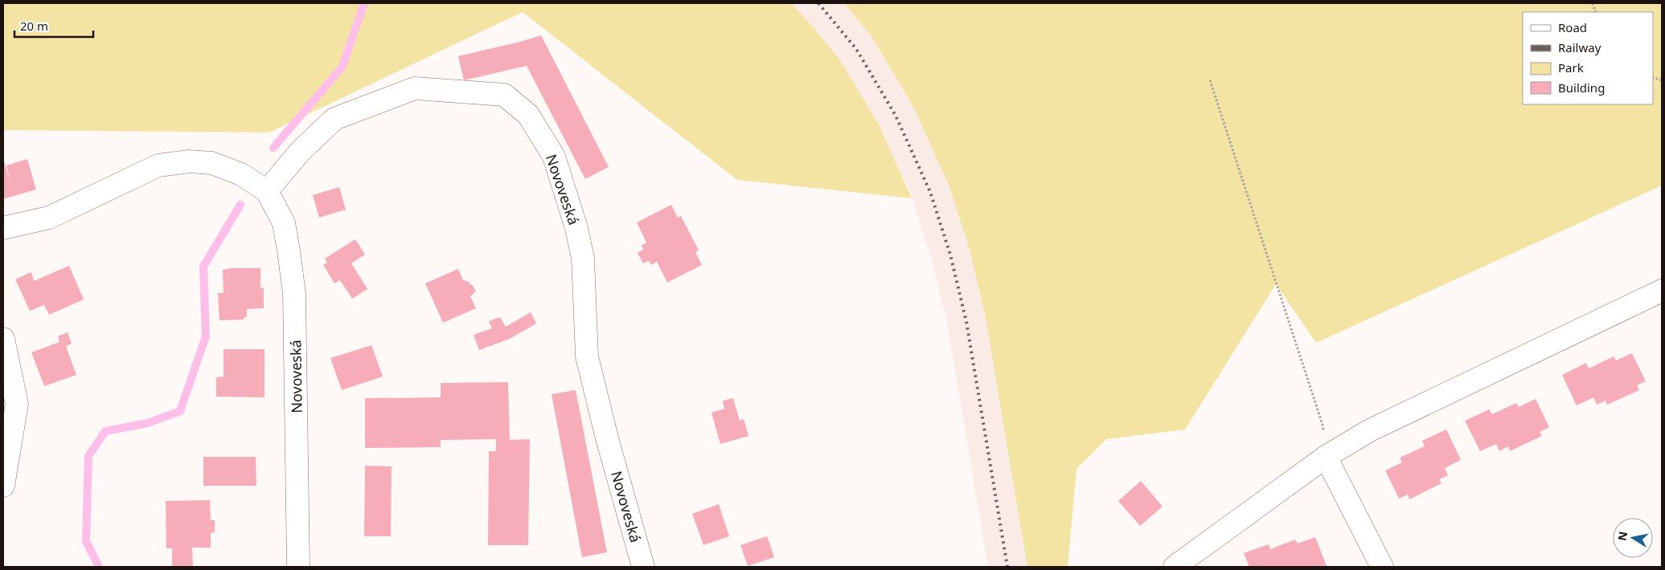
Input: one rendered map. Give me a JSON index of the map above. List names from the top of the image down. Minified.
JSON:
{"streets":{"street":["Novoveská"]},"legend":["Road","Railway","Park","Building"],"scale_bar":"20 m","north":"left"}
